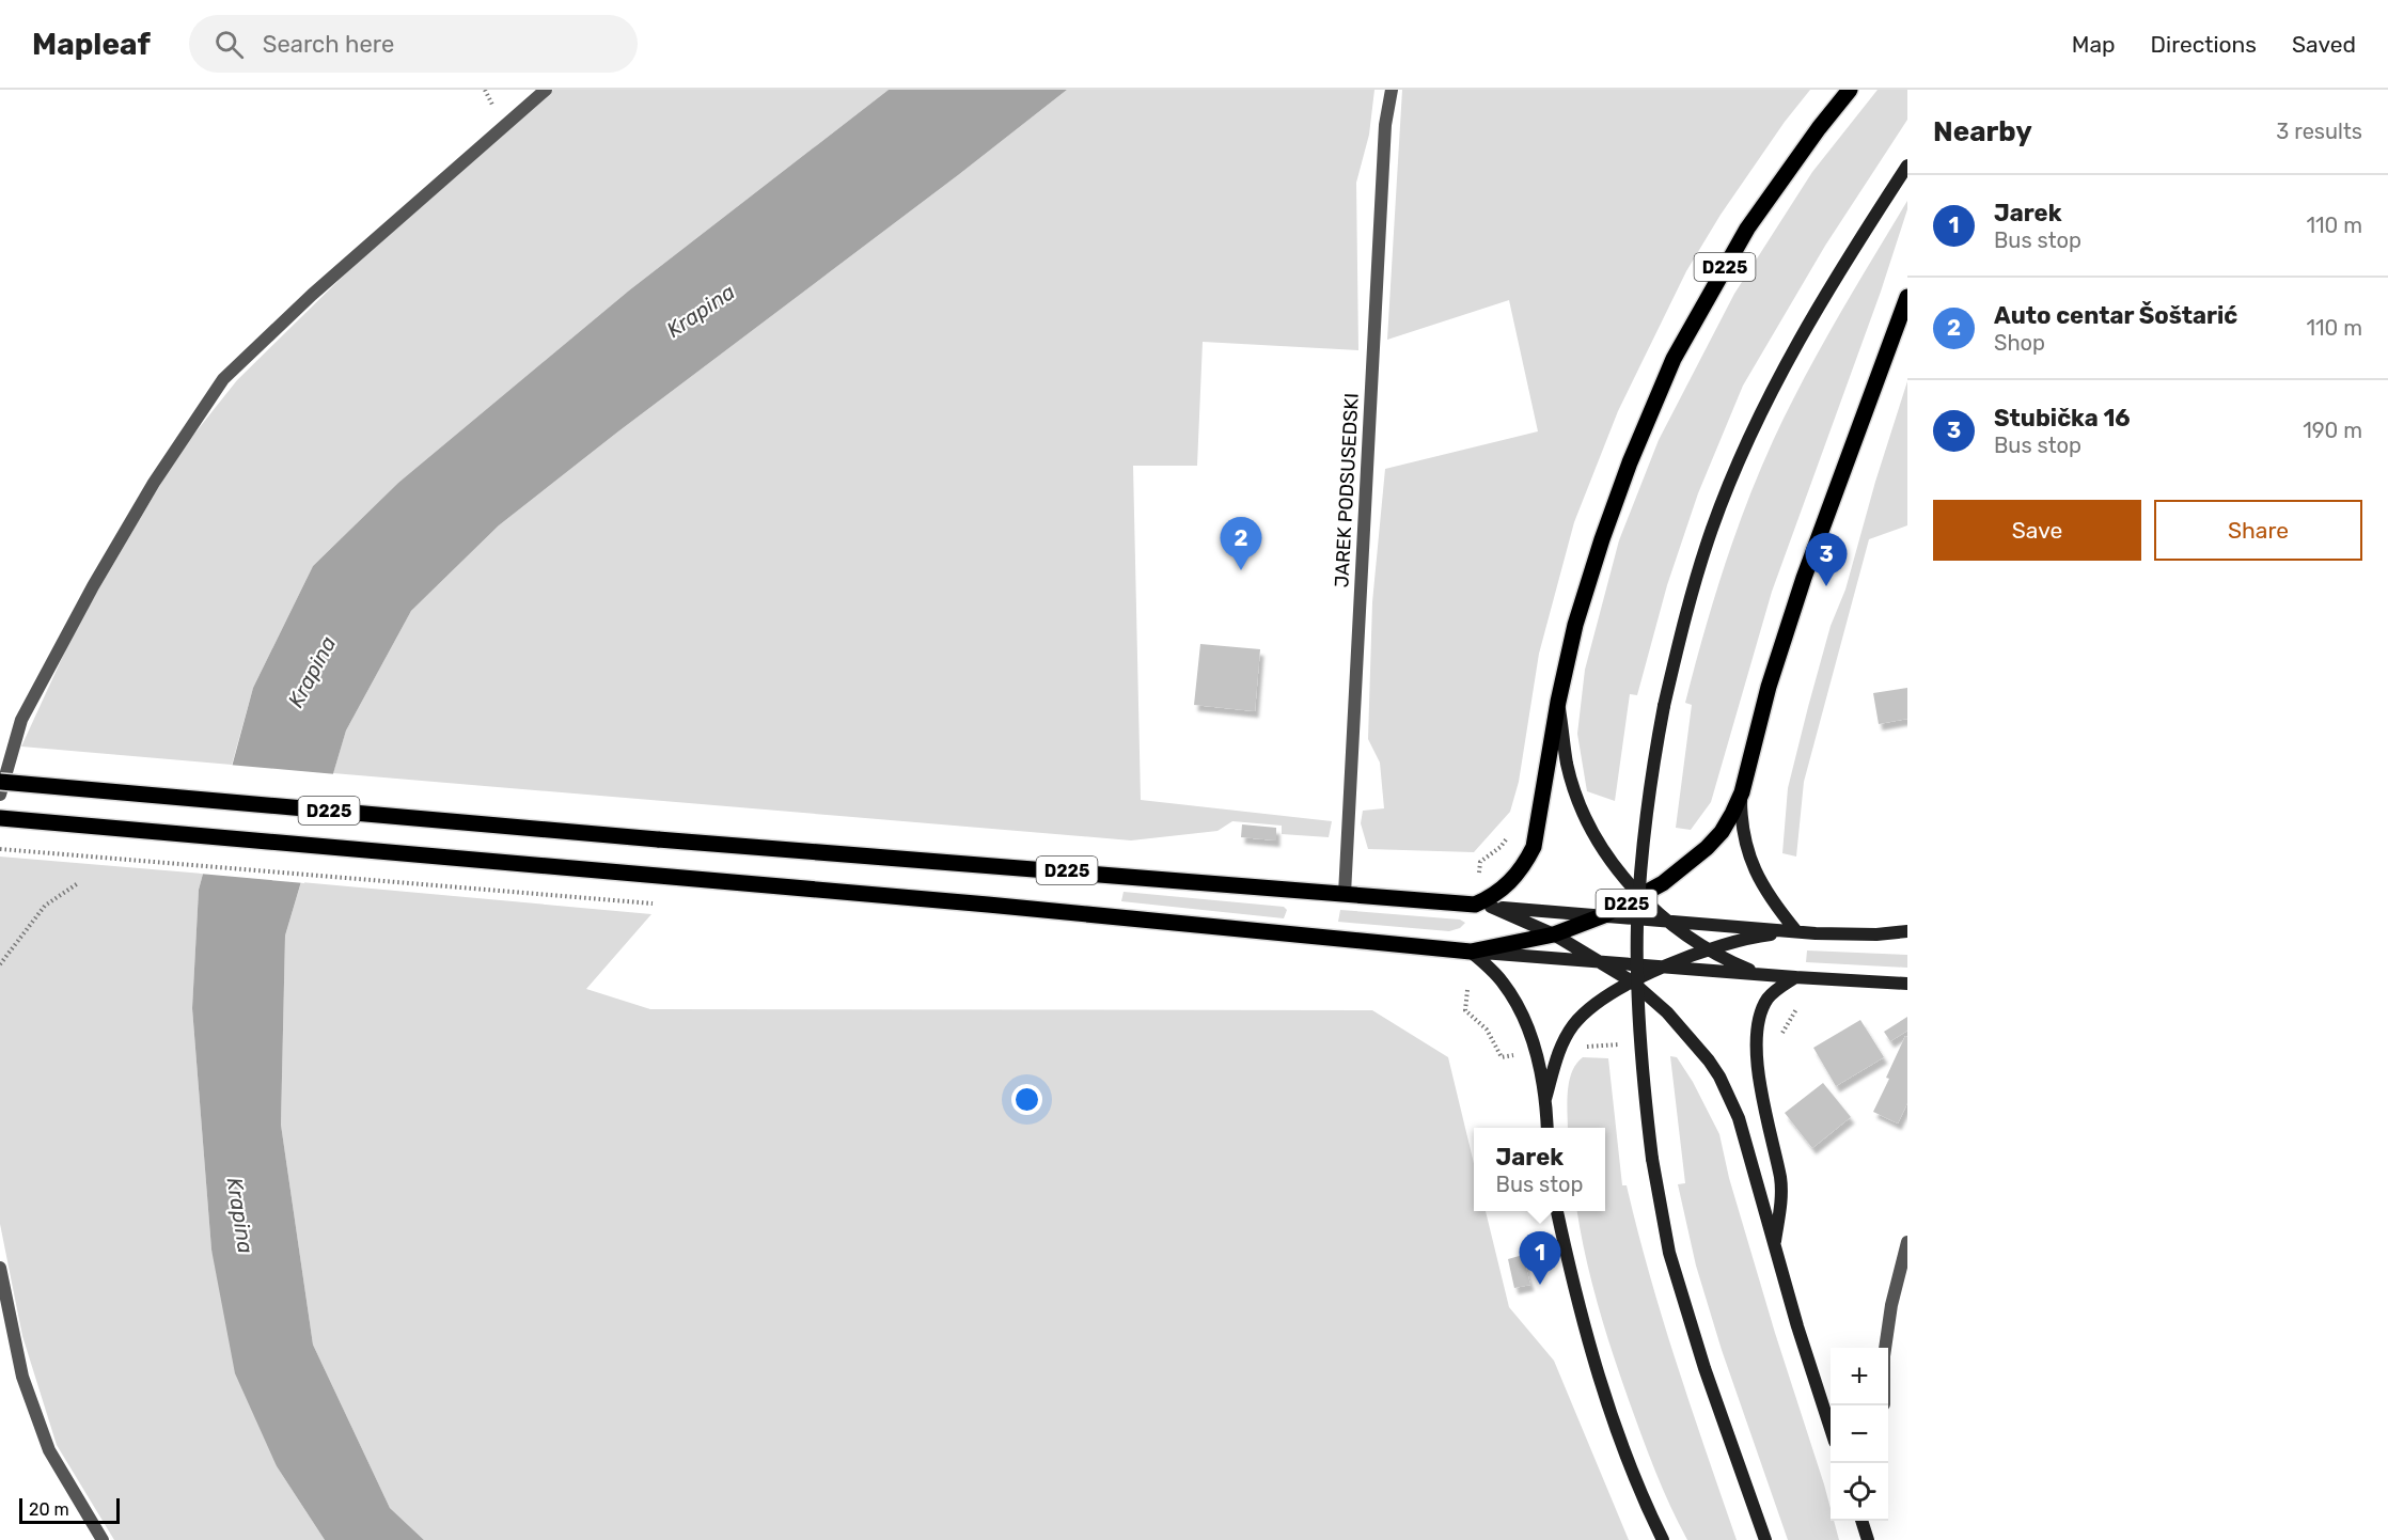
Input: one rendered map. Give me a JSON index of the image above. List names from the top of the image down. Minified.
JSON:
{"streets":{"main road":["D225"],"street":["JAREK PODSUSEDSKI"]},"crossings":[["D225","JAREK PODSUSEDSKI"]],"water":["Krapina"],"scale_bar":"20 m","page":{"header":"Mapleaf","search":"Search here","nav":["Map","Directions","Saved"],"heading":["Nearby","3 results"],"list":[{"mark":"1","name":"Jarek","note":"Bus stop","value":"110 m"},{"mark":"2","name":"Auto centar Šoštarić","note":"Shop","value":"110 m"},{"mark":"3","name":"Stubička 16","note":"Bus stop","value":"190 m"}],"buttons":["Save","Share"],"pins":["2","3","1"],"popup":["Jarek","Bus stop"],"map_buttons":["+","−"],"scale":"20 m"}}
